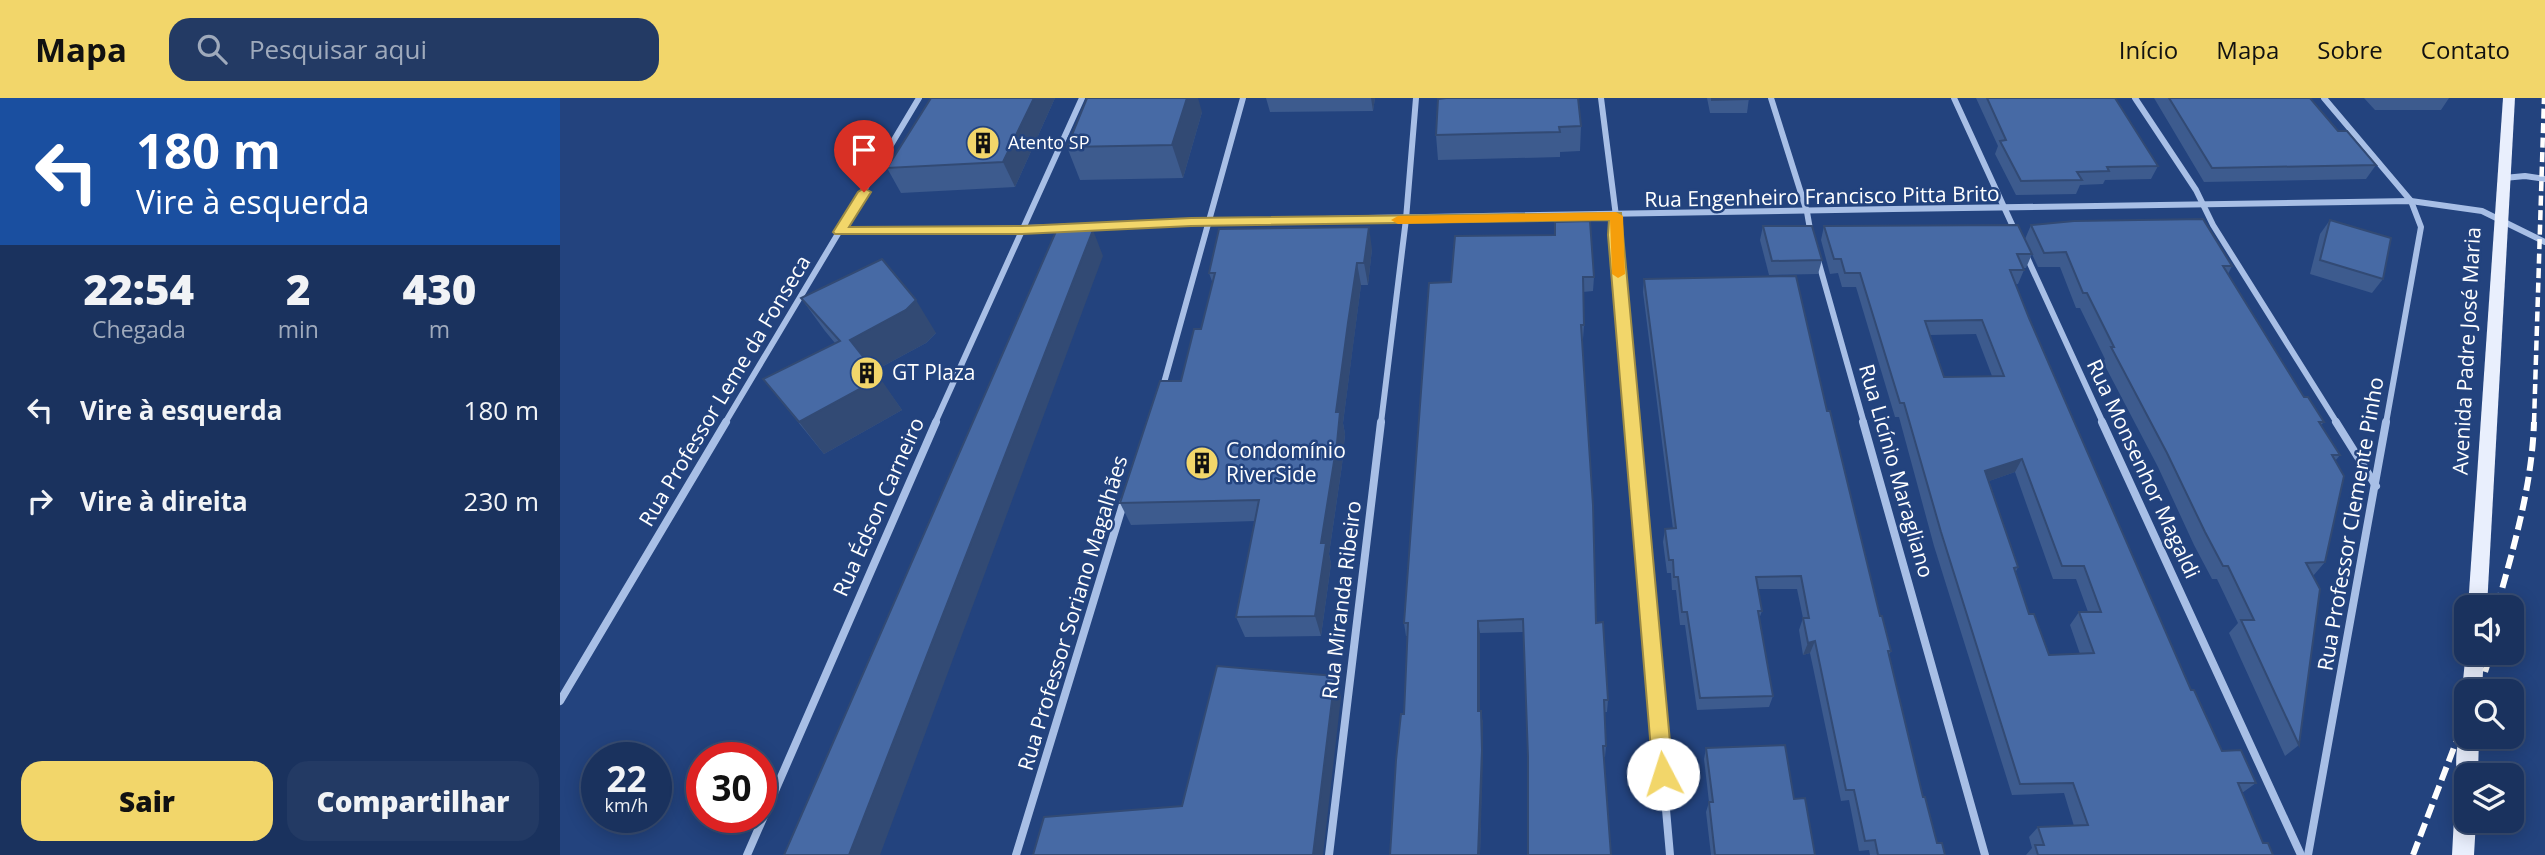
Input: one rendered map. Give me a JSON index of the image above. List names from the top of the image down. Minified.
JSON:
{"streets":{"main road":["Avenida Padre José Maria"],"street":["Rua Engenheiro Francisco Pitta Brito","Rua Professor Leme da Fonseca","Rua Monsenhor Magaldi","Rua Licínio Maragliano","Rua Édson Carneiro","Rua Professor Clemente Pinho","Rua Miranda Ribeiro","Rua Professor Soriano Magalhães"]},"crossings":[["Rua Engenheiro Francisco Pitta Brito","Avenida Padre José Maria"],["Rua Engenheiro Francisco Pitta Brito","Rua Professor Leme da Fonseca"],["Rua Engenheiro Francisco Pitta Brito","Rua Monsenhor Magaldi"],["Rua Engenheiro Francisco Pitta Brito","Rua Licínio Maragliano"],["Rua Engenheiro Francisco Pitta Brito","Rua Édson Carneiro"],["Rua Engenheiro Francisco Pitta Brito","Rua Professor Clemente Pinho"],["Rua Engenheiro Francisco Pitta Brito","Rua Miranda Ribeiro"]],"places":{"building":["Atento SP","GT Plaza","Condomínio RiverSide"]},"page":{"header":"Mapa","search":"Pesquisar aqui","nav":["Início","Mapa","Sobre","Contato"],"turn":["180 m","Vire à esquerda"],"eta":["22:54","Chegada","2","min","430","m"],"list":[{"name":"Vire à esquerda","value":"180 m"},{"name":"Vire à direita","value":"230 m"}],"speed":"22 km/h","limit":"30","buttons":["Sair","Compartilhar"]}}
